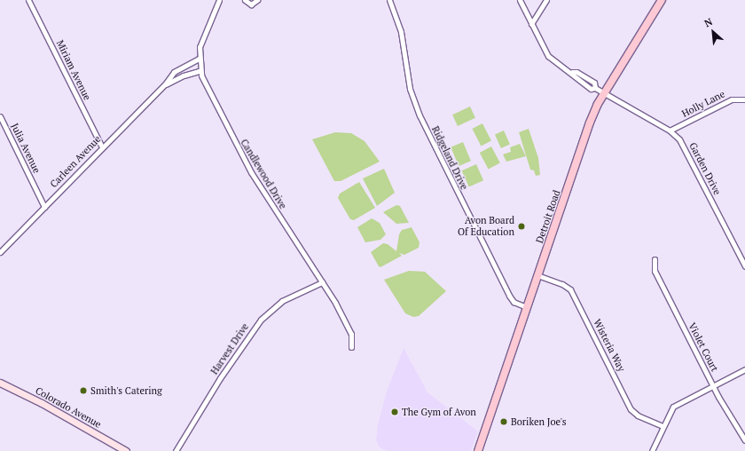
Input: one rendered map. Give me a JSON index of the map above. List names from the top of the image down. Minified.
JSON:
{"streets":{"main road":["Detroit Road","Colorado Avenue"],"street":["Miriam Avenue","Holly Lane","Julia Avenue","Ridgeland Drive","Carleen Avenue","Garden Drive","Candlewood Drive","Wisteria Way","Violet Court","Harvest Drive"]},"crossings":[["Miriam Avenue","Carleen Avenue"],["Holly Lane","Garden Drive"],["Julia Avenue","Carleen Avenue"],["Ridgeland Drive","Detroit Road"],["Carleen Avenue","Candlewood Drive"],["Garden Drive","Detroit Road"],["Candlewood Drive","Harvest Drive"],["Detroit Road","Wisteria Way"]],"places":["Avon Board Of Education","Smith's Catering","The Gym of Avon","Boriken Joe's"],"north":"top left"}
